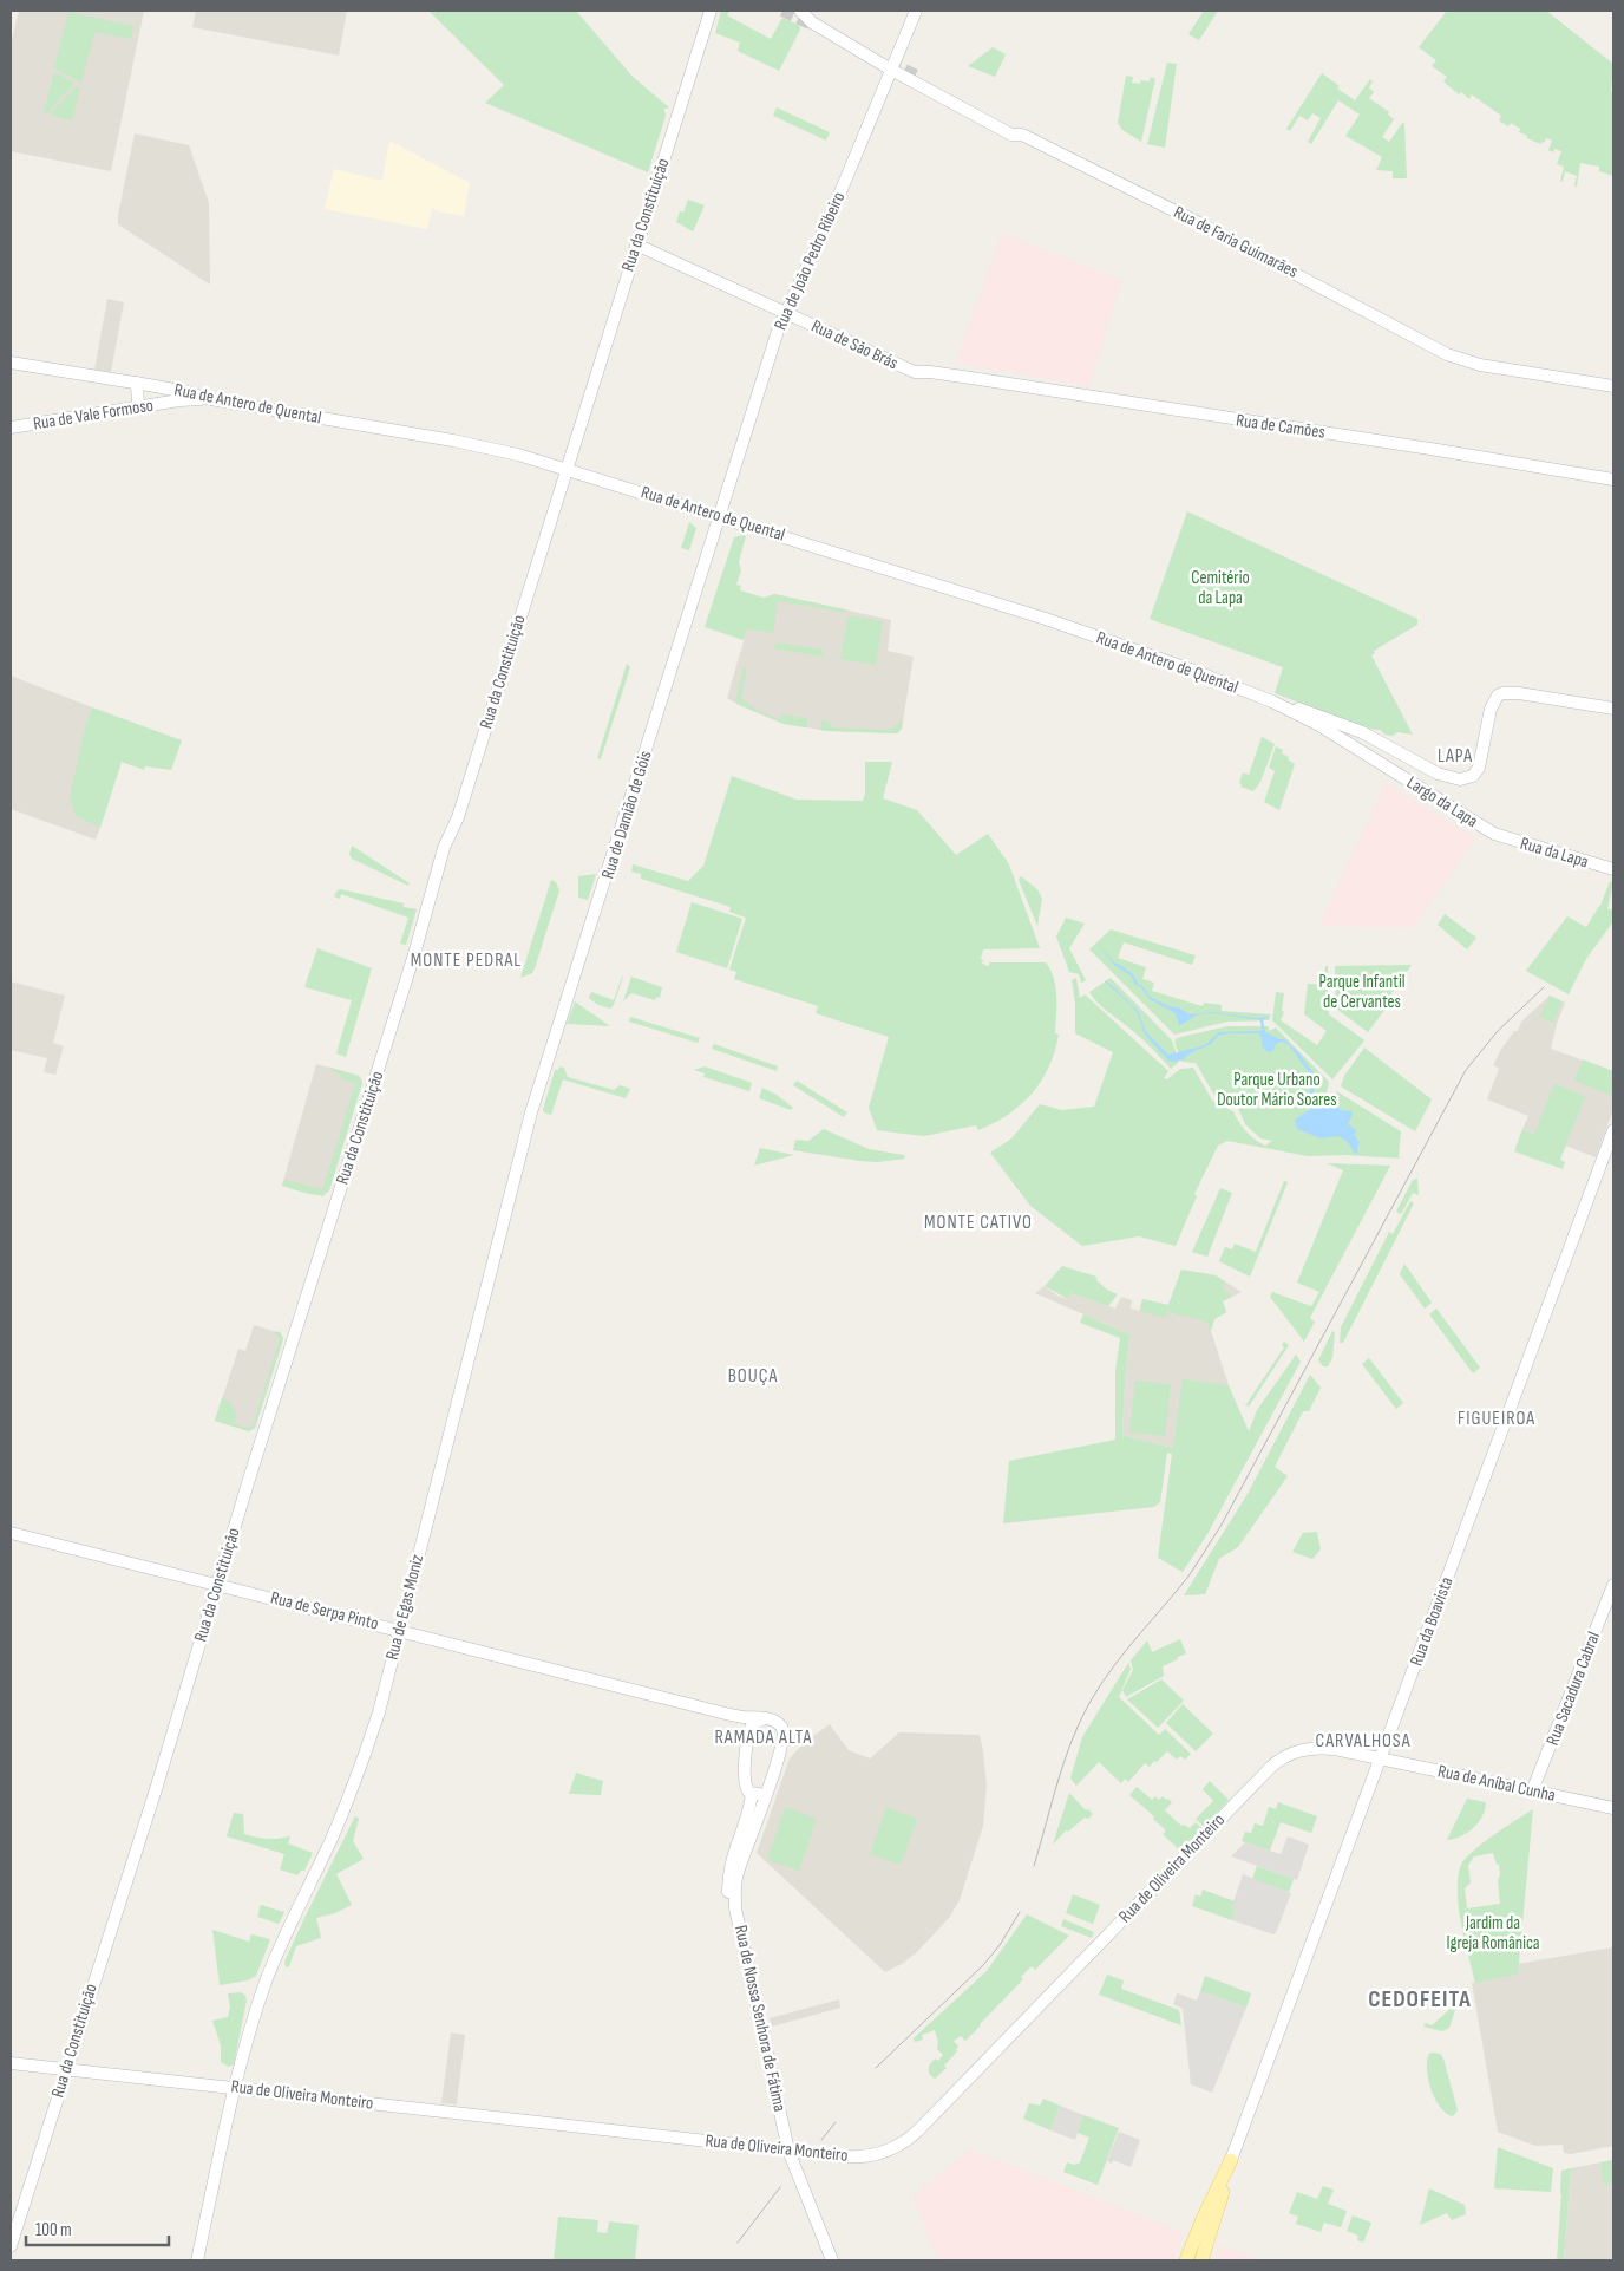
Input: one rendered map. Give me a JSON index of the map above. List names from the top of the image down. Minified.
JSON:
{"streets":{"main road":["Rua da Constituição","Rua de Faria Guimarães","Rua de João Pedro Ribeiro","Rua de São Brás","Rua de Antero de Quental","Rua de Vale Formoso","Rua de Camões","Largo da Lapa","Rua de Damião de Góis","Rua da Lapa","Rua de Egas Moniz","Rua de Serpa Pinto","Rua da Boavista","Rua Sacadura Cabral","Rua de Aníbal Cunha","Rua de Oliveira Monteiro","Rua de Nossa Senhora de Fátima"]},"crossings":[["Rua da Constituição","Rua de São Brás"],["Rua da Constituição","Rua de Antero de Quental"],["Rua da Constituição","Rua de Serpa Pinto"],["Rua da Constituição","Rua de Oliveira Monteiro"],["Rua de Faria Guimarães","Rua de João Pedro Ribeiro"],["Rua de João Pedro Ribeiro","Rua de São Brás"],["Rua de João Pedro Ribeiro","Rua de Antero de Quental"],["Rua de João Pedro Ribeiro","Rua de Damião de Góis"],["Rua de São Brás","Rua de Camões"],["Rua de Antero de Quental","Rua de Vale Formoso"],["Rua de Antero de Quental","Largo da Lapa"],["Rua de Antero de Quental","Rua de Damião de Góis"],["Largo da Lapa","Rua da Lapa"],["Rua de Damião de Góis","Rua de Egas Moniz"],["Rua de Egas Moniz","Rua de Serpa Pinto"],["Rua de Egas Moniz","Rua de Oliveira Monteiro"],["Rua de Serpa Pinto","Rua de Nossa Senhora de Fátima"],["Rua da Boavista","Rua de Aníbal Cunha"],["Rua da Boavista","Rua de Oliveira Monteiro"],["Rua Sacadura Cabral","Rua de Aníbal Cunha"],["Rua de Aníbal Cunha","Rua de Oliveira Monteiro"],["Rua de Oliveira Monteiro","Rua de Nossa Senhora de Fátima"]],"districts":["LAPA","MONTE PEDRAL","MONTE CATIVO","BOUÇA","FIGUEIROA","RAMADA ALTA","CARVALHOSA","CEDOFEITA"],"parks":["Cemitério da Lapa","Parque Infantil de Cervantes","Parque Urbano Doutor Mário Soares","Jardim da Igreja Românica"],"scale_bar":"100 m"}
